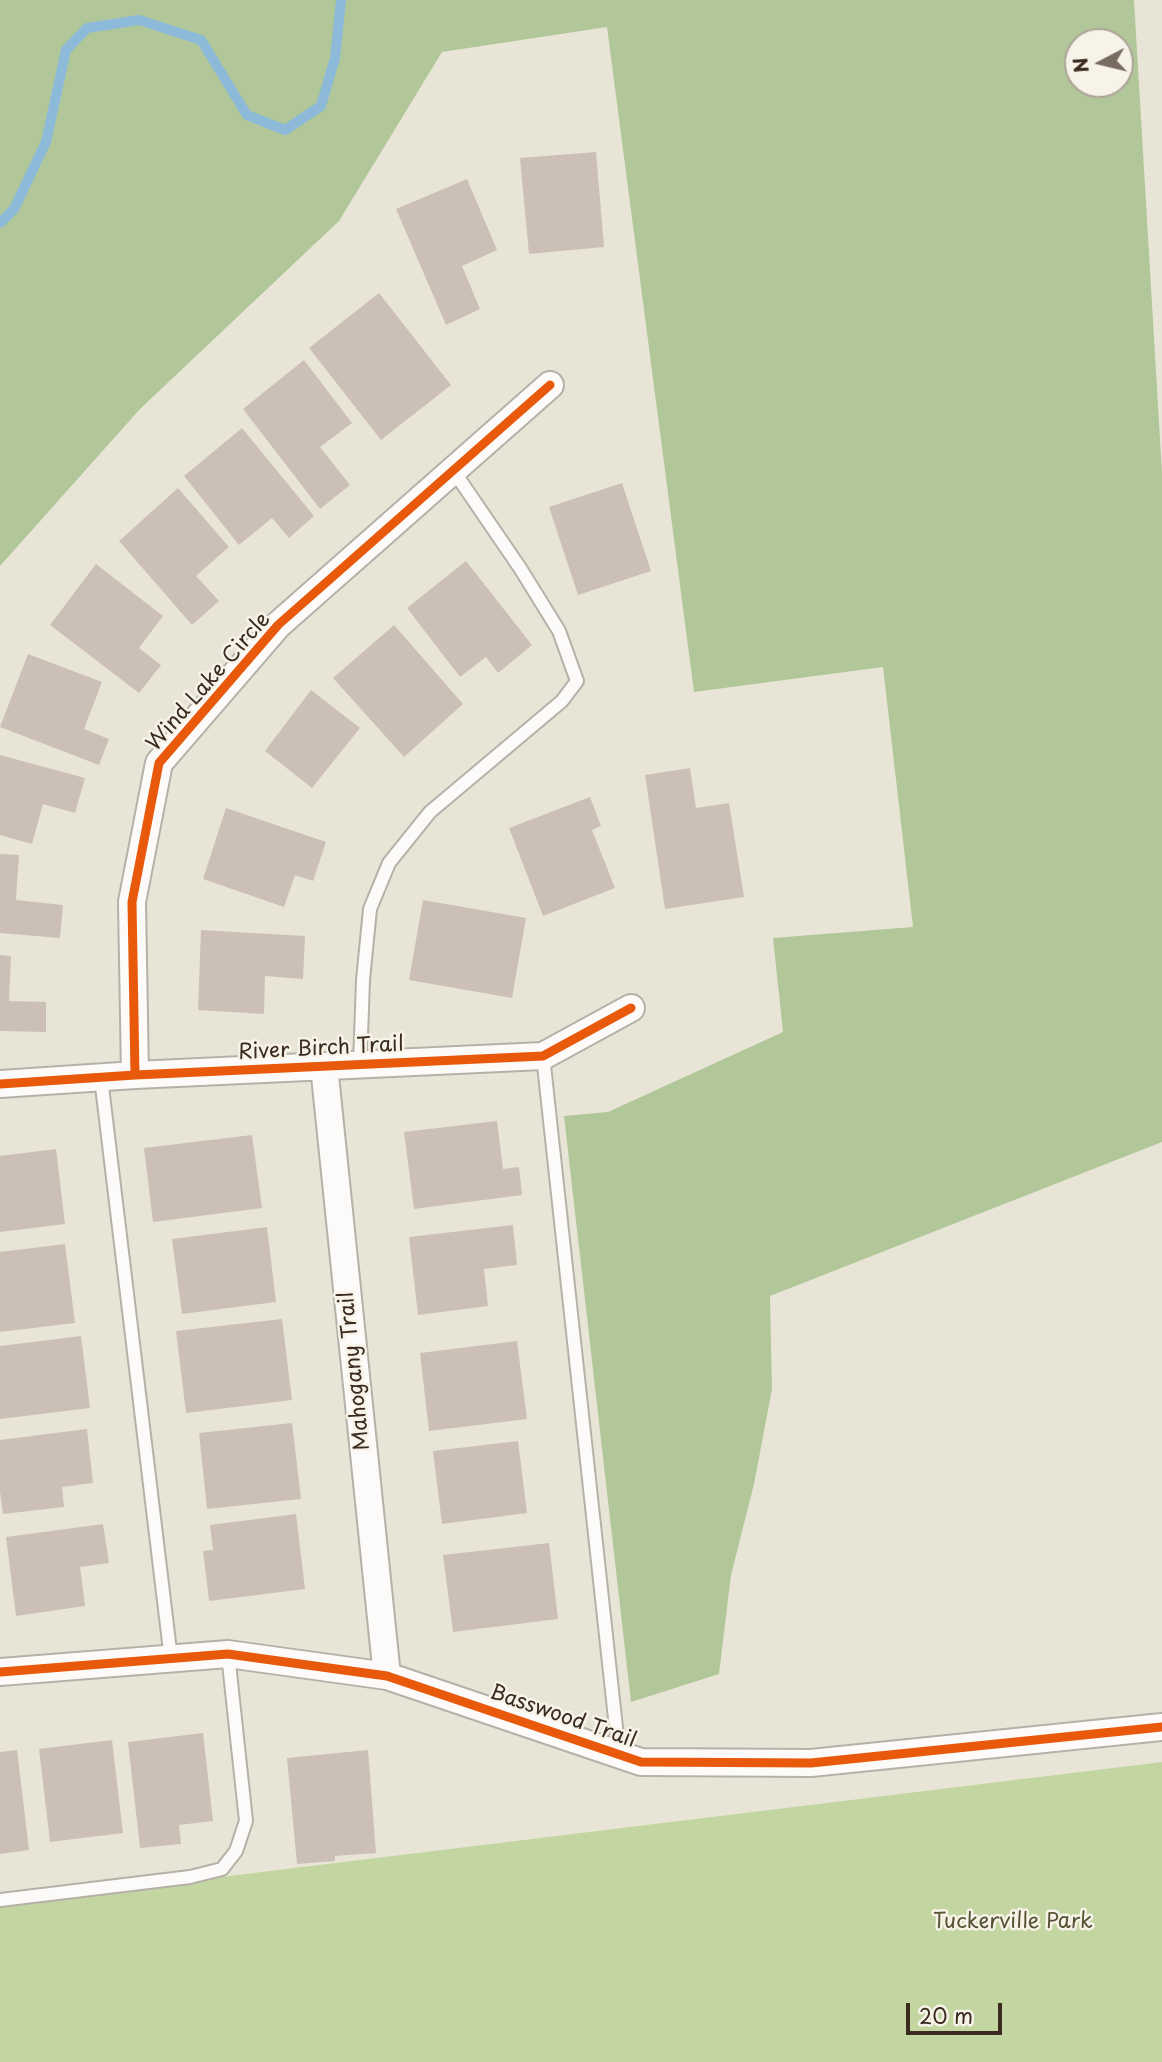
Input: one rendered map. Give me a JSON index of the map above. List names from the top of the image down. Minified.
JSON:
{"streets":{"street":["Wind Lake Circle","River Birch Trail","Mahogany Trail","Basswood Trail"]},"crossings":[["Wind Lake Circle","River Birch Trail"],["River Birch Trail","Mahogany Trail"],["Mahogany Trail","Basswood Trail"]],"parks":["Tuckerville Park"],"scale_bar":"20 m","north":"left"}
